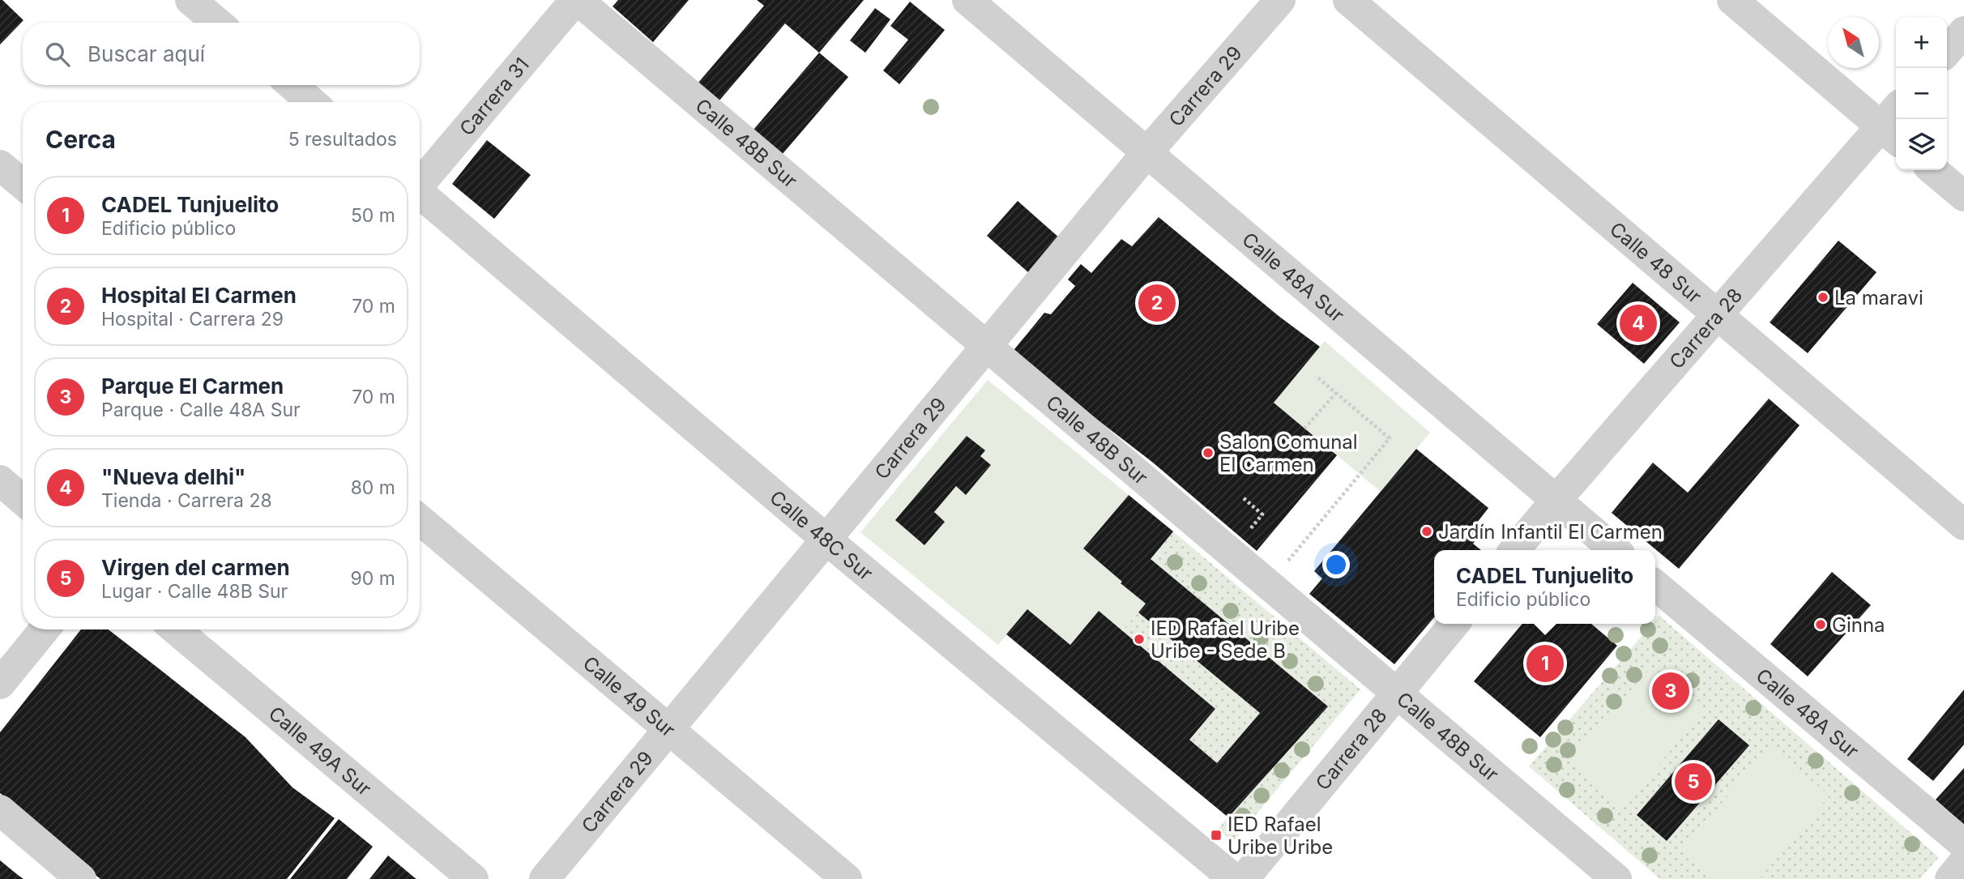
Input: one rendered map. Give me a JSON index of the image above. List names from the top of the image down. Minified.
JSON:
{"streets":{"street":["Carrera 29","Carrera 31","Calle 48B Sur","Calle 48 Sur","Calle 48A Sur","Carrera 28","Calle 48C Sur","Calle 49 Sur","Calle 49A Sur"]},"crossings":[["Carrera 29","Calle 48B Sur"],["Carrera 29","Calle 48A Sur"],["Carrera 29","Calle 48C Sur"],["Carrera 29","Calle 49 Sur"],["Carrera 31","Calle 48B Sur"],["Calle 48B Sur","Carrera 28"],["Calle 48 Sur","Carrera 28"],["Calle 48A Sur","Carrera 28"]],"places":{"other":["La maravi","Salon Comunal El Carmen","Jardín Infantil El Carmen","Ginna","IED Rafael Uribe Uribe - Sede B"],"transit":["IED Rafael Uribe Uribe"]},"north":"top left","page":{"map_buttons":["+","−"],"search":"Buscar aquí","heading":["Cerca","5 resultados"],"list":[{"mark":"1","name":"CADEL Tunjuelito","note":"Edificio público","value":"50 m"},{"mark":"2","name":"Hospital El Carmen","note":"Hospital · Carrera 29","value":"70 m"},{"mark":"3","name":"Parque El Carmen","note":"Parque · Calle 48A Sur","value":"70 m"},{"mark":"4","name":"\"Nueva delhi\"","note":"Tienda · Carrera 28","value":"80 m"},{"mark":"5","name":"Virgen del carmen","note":"Lugar · Calle 48B Sur","value":"90 m"}],"pins":["2","4","1","3","5"],"popup":["CADEL Tunjuelito","Edificio público"]}}
